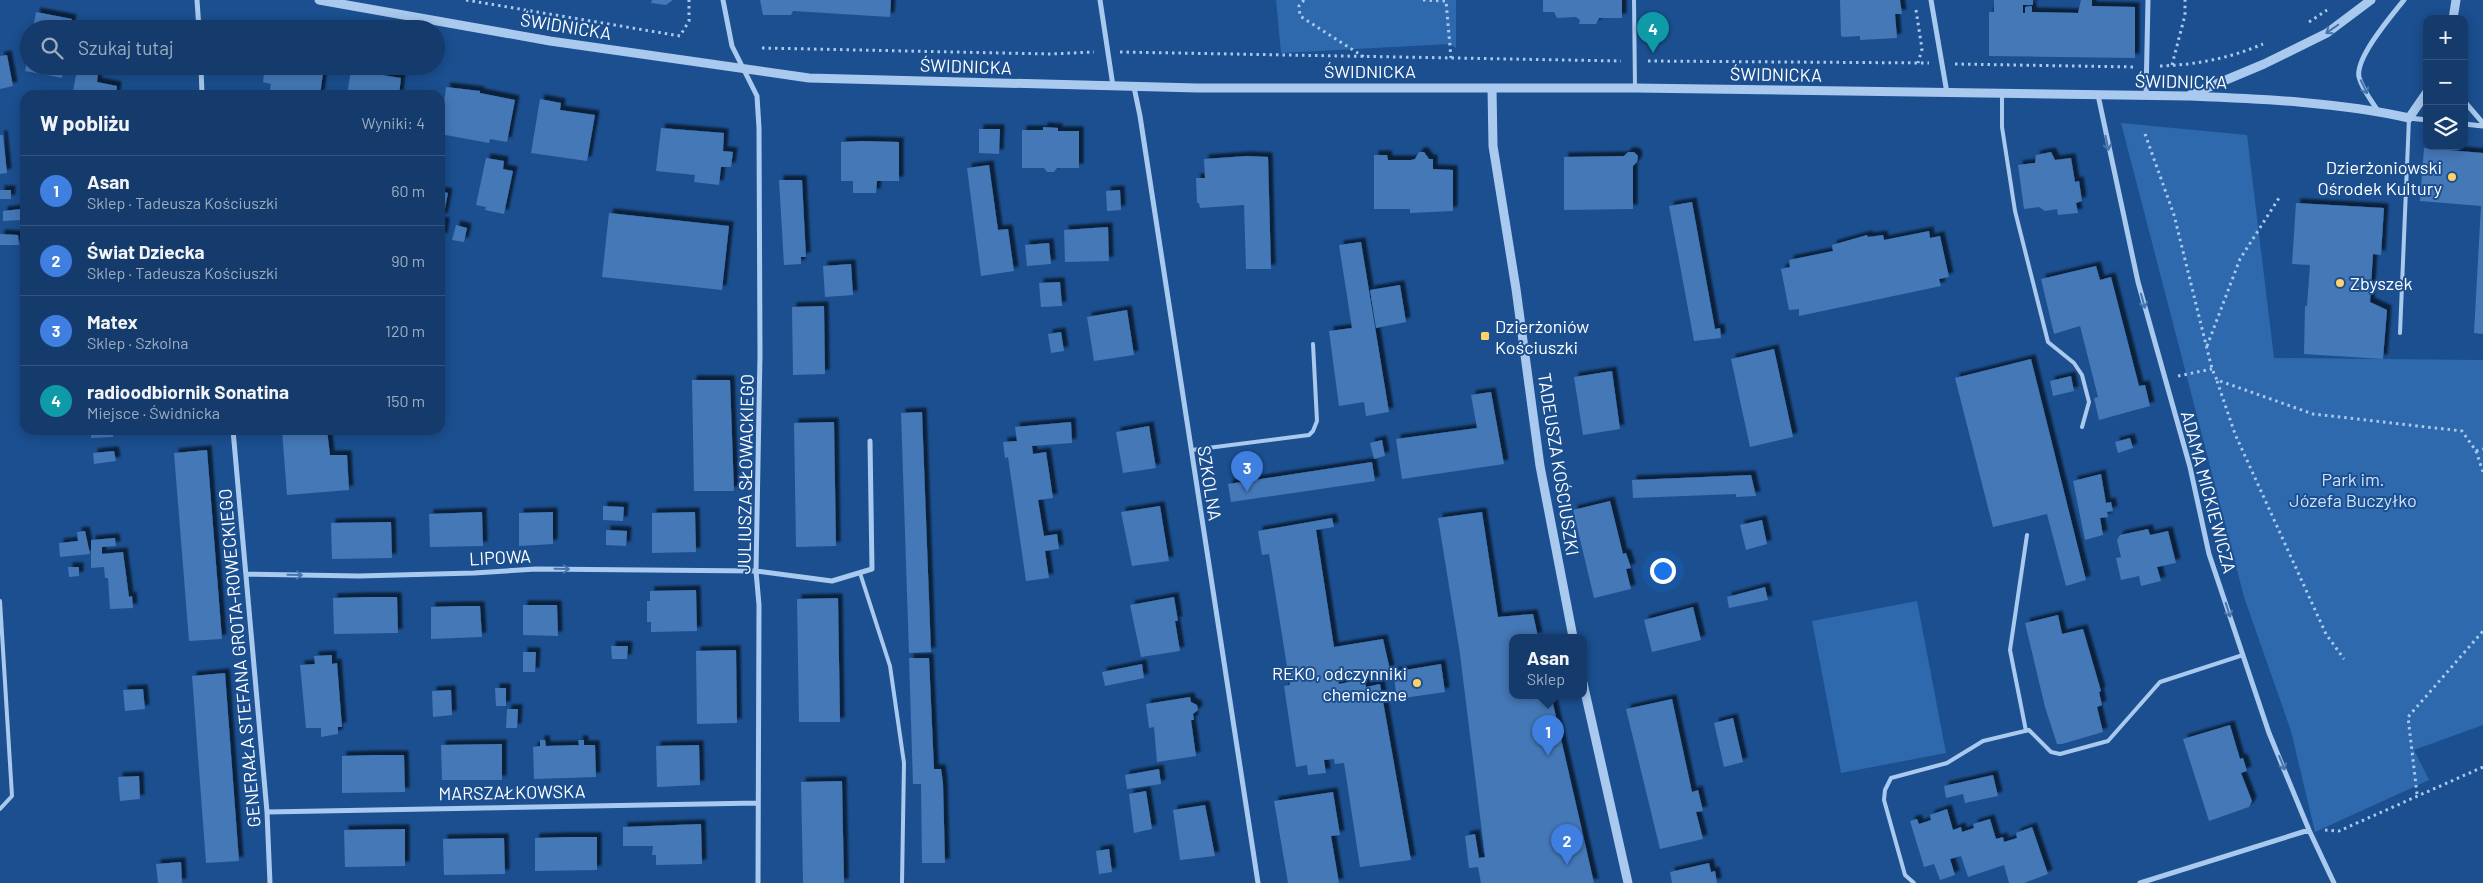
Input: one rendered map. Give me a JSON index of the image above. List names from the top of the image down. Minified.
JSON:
{"streets":{"street":["ŚWIDNICKA","TADEUSZA KOŚCIUSZKI","JULIUSZA SŁOWACKIEGO","SZKOLNA","ADAMA MICKIEWICZA","LIPOWA","GENERAŁA STEFANA GROTA-ROWECKIEGO","MARSZAŁKOWSKA"]},"crossings":[["ŚWIDNICKA","TADEUSZA KOŚCIUSZKI"],["ŚWIDNICKA","JULIUSZA SŁOWACKIEGO"],["ŚWIDNICKA","SZKOLNA"],["ŚWIDNICKA","ADAMA MICKIEWICZA"],["JULIUSZA SŁOWACKIEGO","LIPOWA"],["JULIUSZA SŁOWACKIEGO","MARSZAŁKOWSKA"],["LIPOWA","GENERAŁA STEFANA GROTA-ROWECKIEGO"],["GENERAŁA STEFANA GROTA-ROWECKIEGO","MARSZAŁKOWSKA"]],"one_way":["ADAMA MICKIEWICZA","LIPOWA"],"parks":["Park im. Józefa Buczyłko"],"places":{"other":["Dzierżoniowski Ośrodek Kultury","Zbyszek","REKO, odczynniki chemiczne"],"transit":["Dzierżoniów Kościuszki"]},"page":{"pins":["4","3","1","2"],"map_buttons":["+","−"],"search":"Szukaj tutaj","heading":["W pobliżu","Wyniki: 4"],"list":[{"mark":"1","name":"Asan","note":"Sklep · Tadeusza Kościuszki","value":"60 m"},{"mark":"2","name":"Świat Dziecka","note":"Sklep · Tadeusza Kościuszki","value":"90 m"},{"mark":"3","name":"Matex","note":"Sklep · Szkolna","value":"120 m"},{"mark":"4","name":"radioodbiornik Sonatina","note":"Miejsce · Świdnicka","value":"150 m"}],"popup":["Asan","Sklep"]}}
